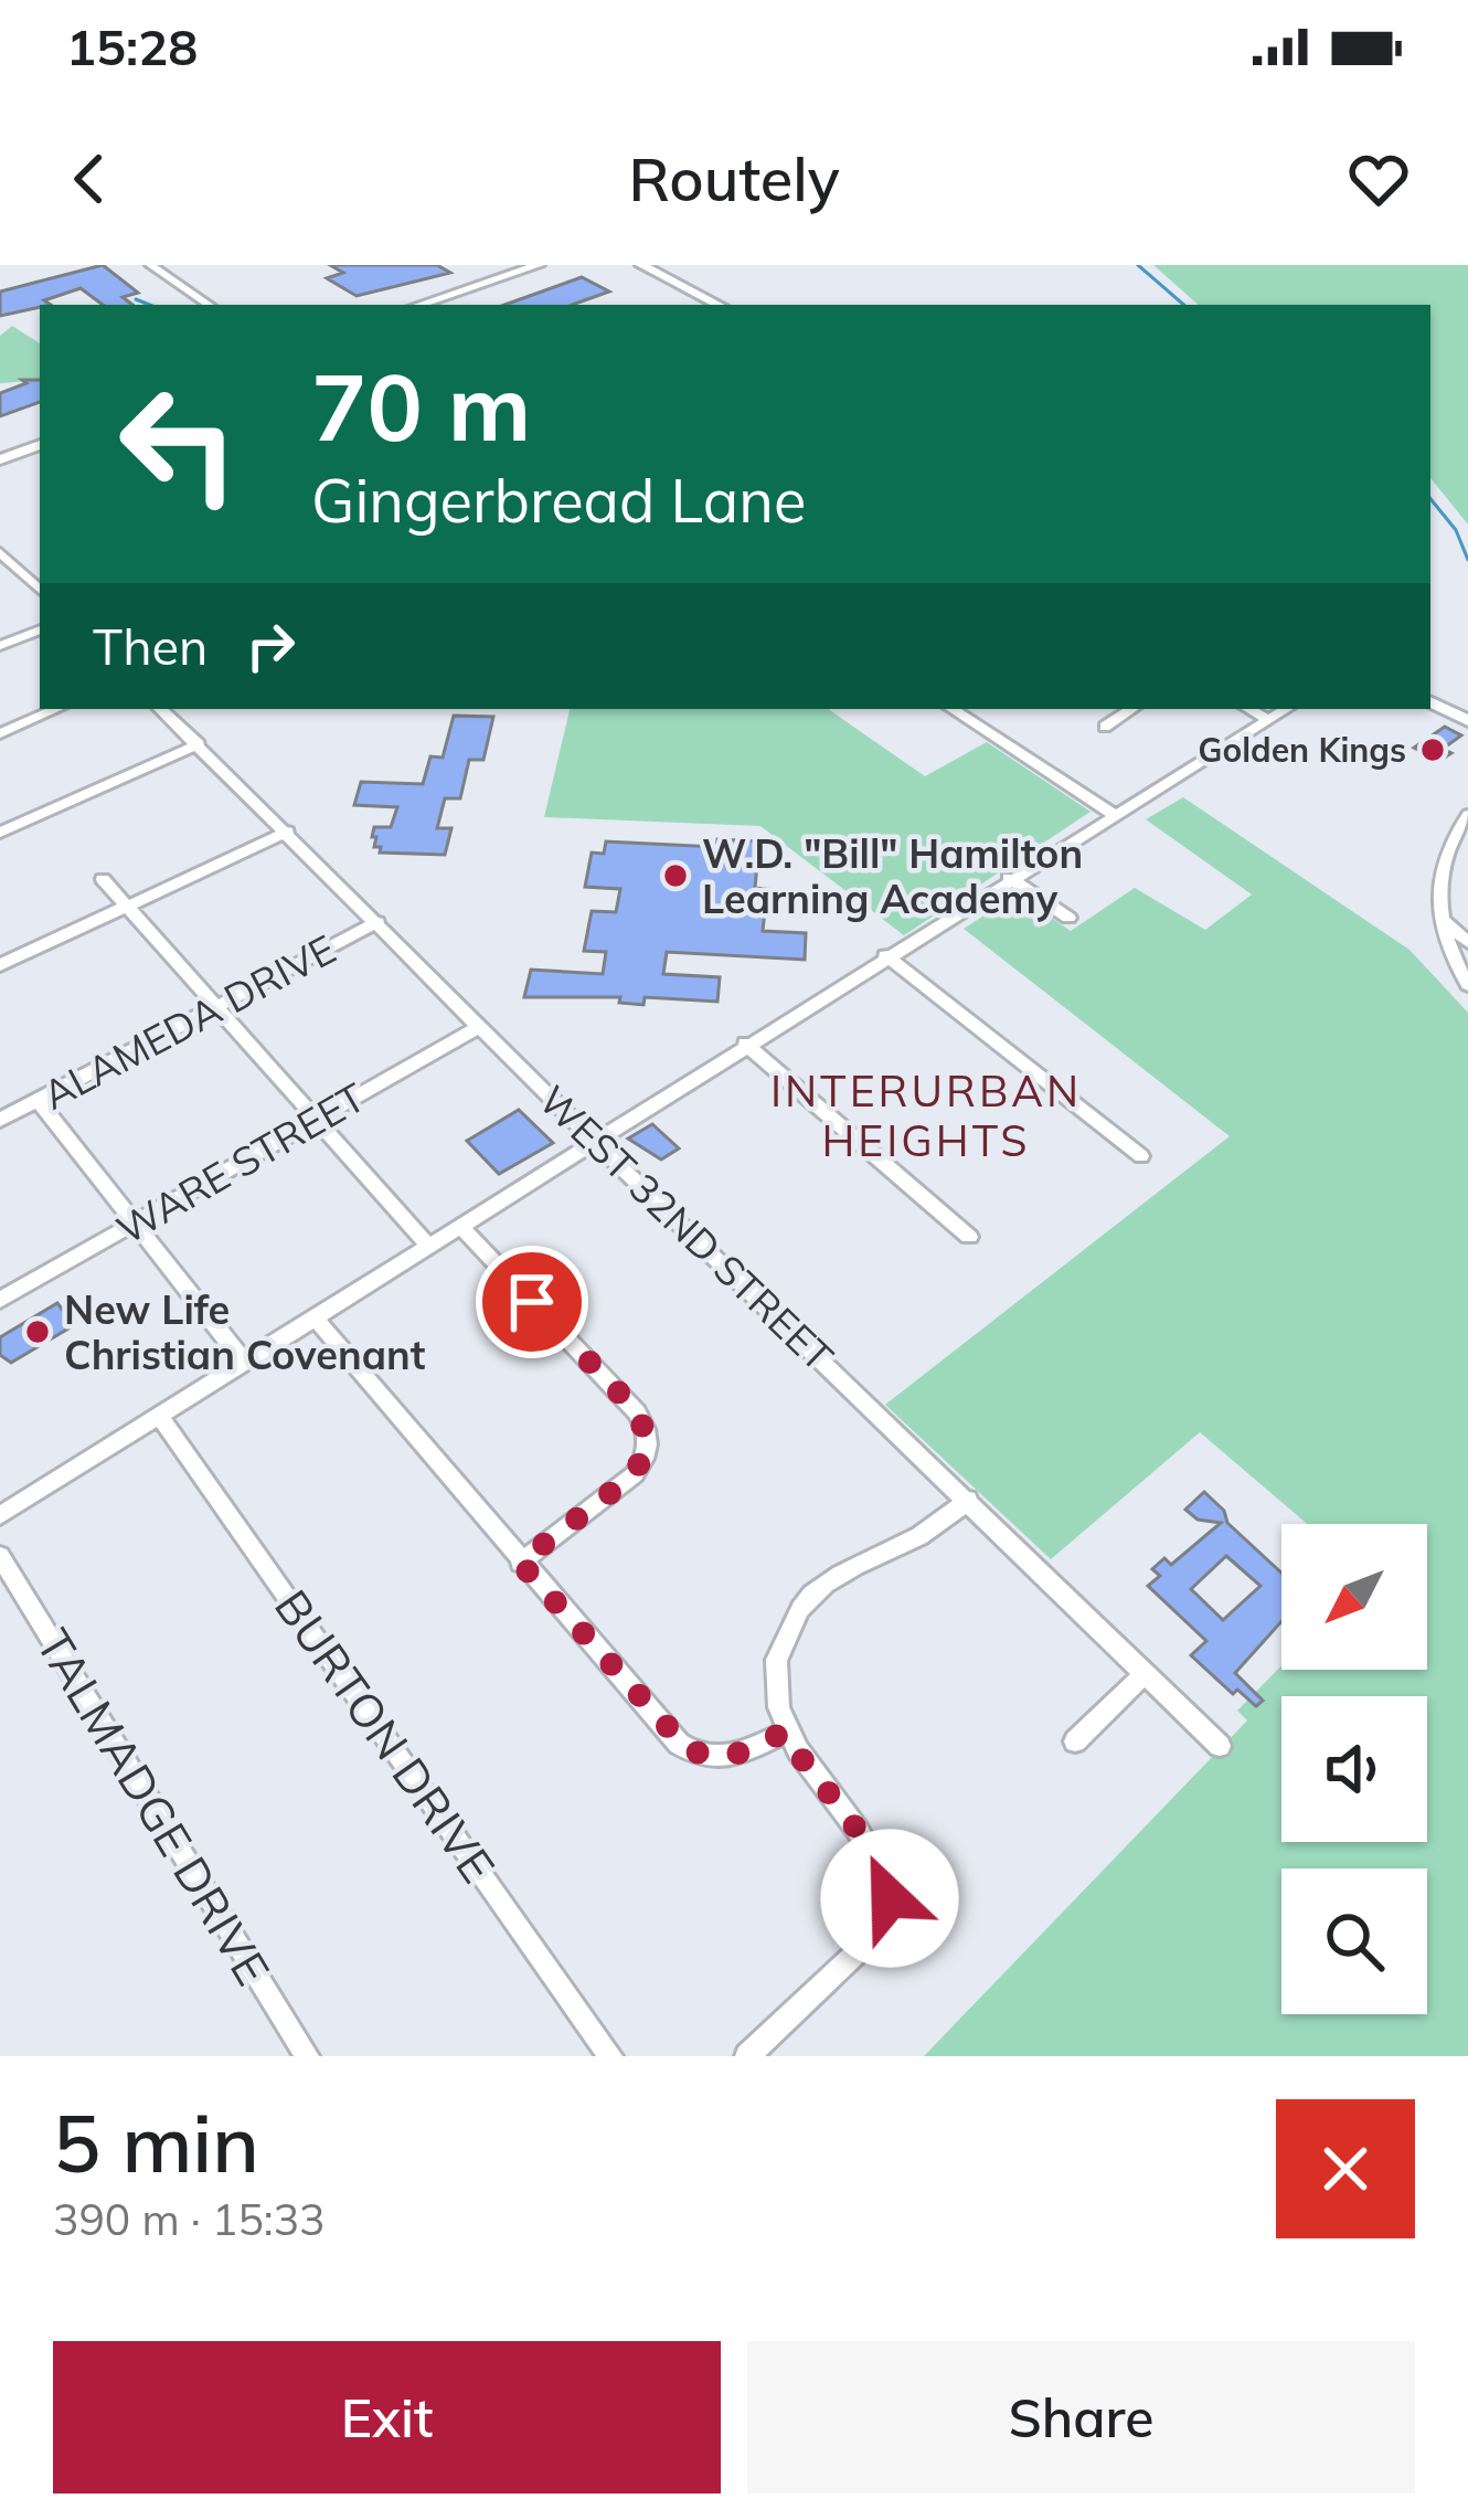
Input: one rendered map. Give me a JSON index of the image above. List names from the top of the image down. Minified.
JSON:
{"streets":{"street":["ALAMEDA DRIVE","WARE STREET","WEST 32ND STREET","BURTON DRIVE","TALMADGE DRIVE"]},"crossings":[["ALAMEDA DRIVE","WEST 32ND STREET"],["WARE STREET","WEST 32ND STREET"]],"districts":["INTERURBAN HEIGHTS"],"places":["Golden Kings","W.D. \"Bill\" Hamilton Learning Academy","New Life Christian Covenant"],"north":"bottom left","page":{"status":"15:28","header":"Routely","turn":["70 m","Gingerbread Lane"],"then":"Then","heading":["5 min","390 m · 15:33"],"buttons":["Exit","Share"]}}
